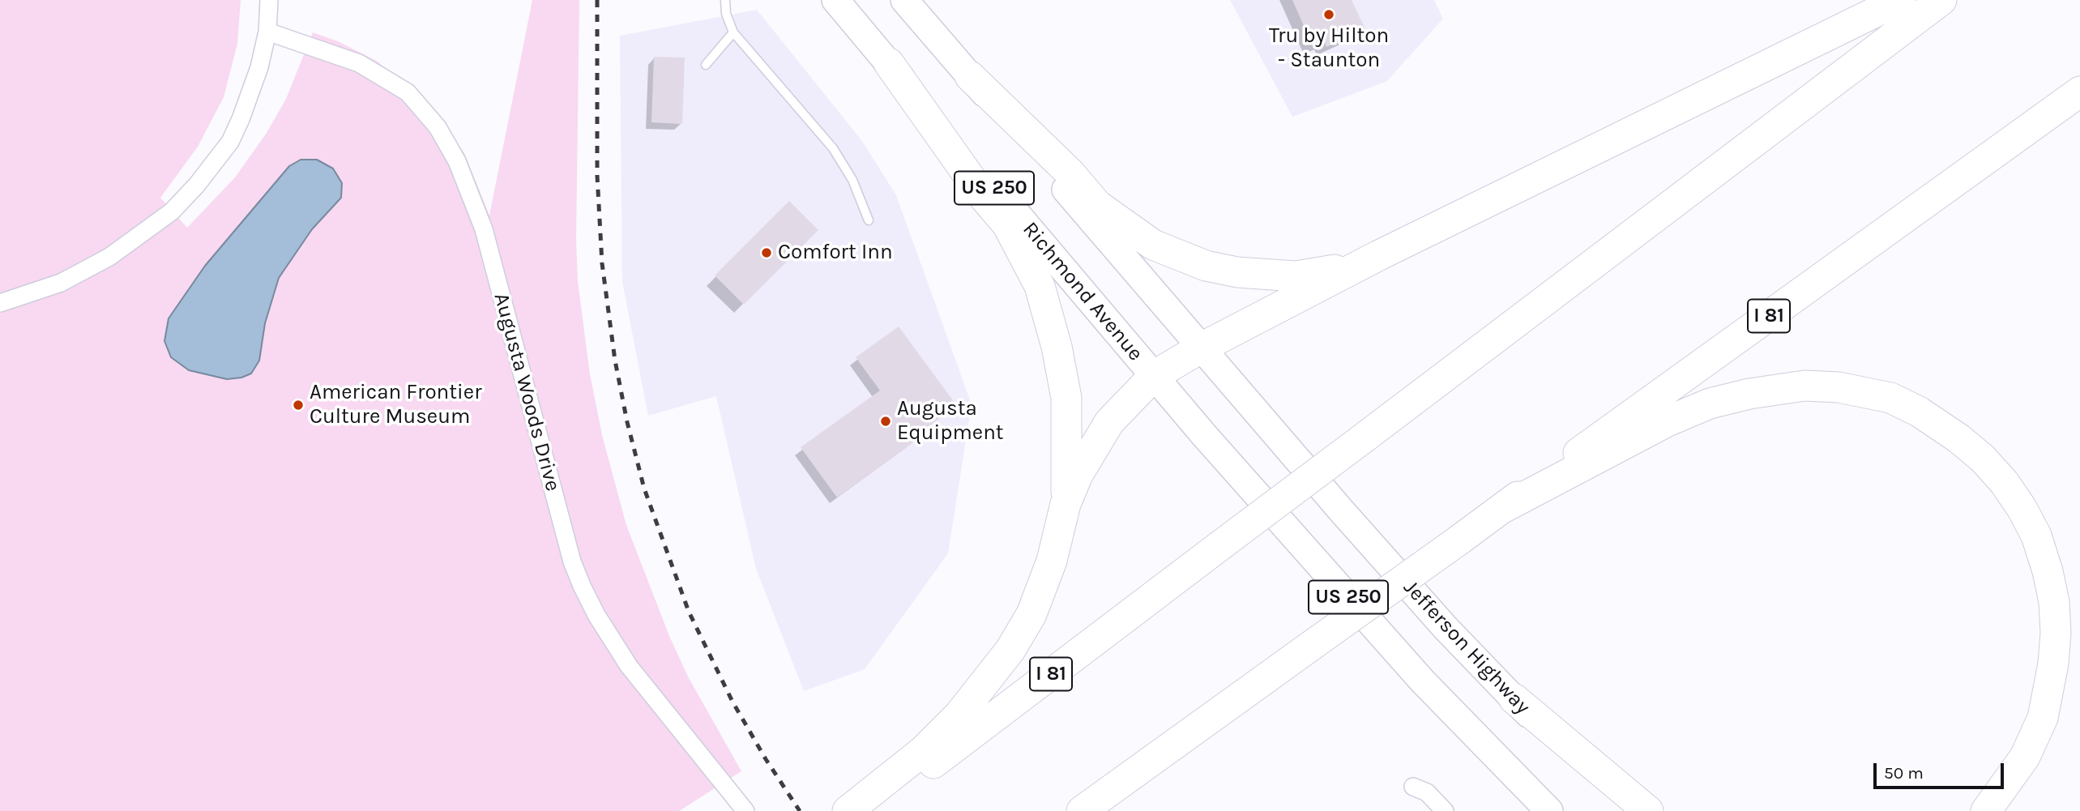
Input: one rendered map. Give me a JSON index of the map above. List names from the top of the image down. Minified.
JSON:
{"streets":{"highway":["I 81"],"main road":["US 250","Richmond Avenue","Jefferson Highway"],"street":["Augusta Woods Drive"]},"crossings":[["US 250","Richmond Avenue"],["US 250","Jefferson Highway"]],"places":["Tru by Hilton - Staunton","Comfort Inn","American Frontier Culture Museum","Augusta Equipment"],"scale_bar":"50 m"}
